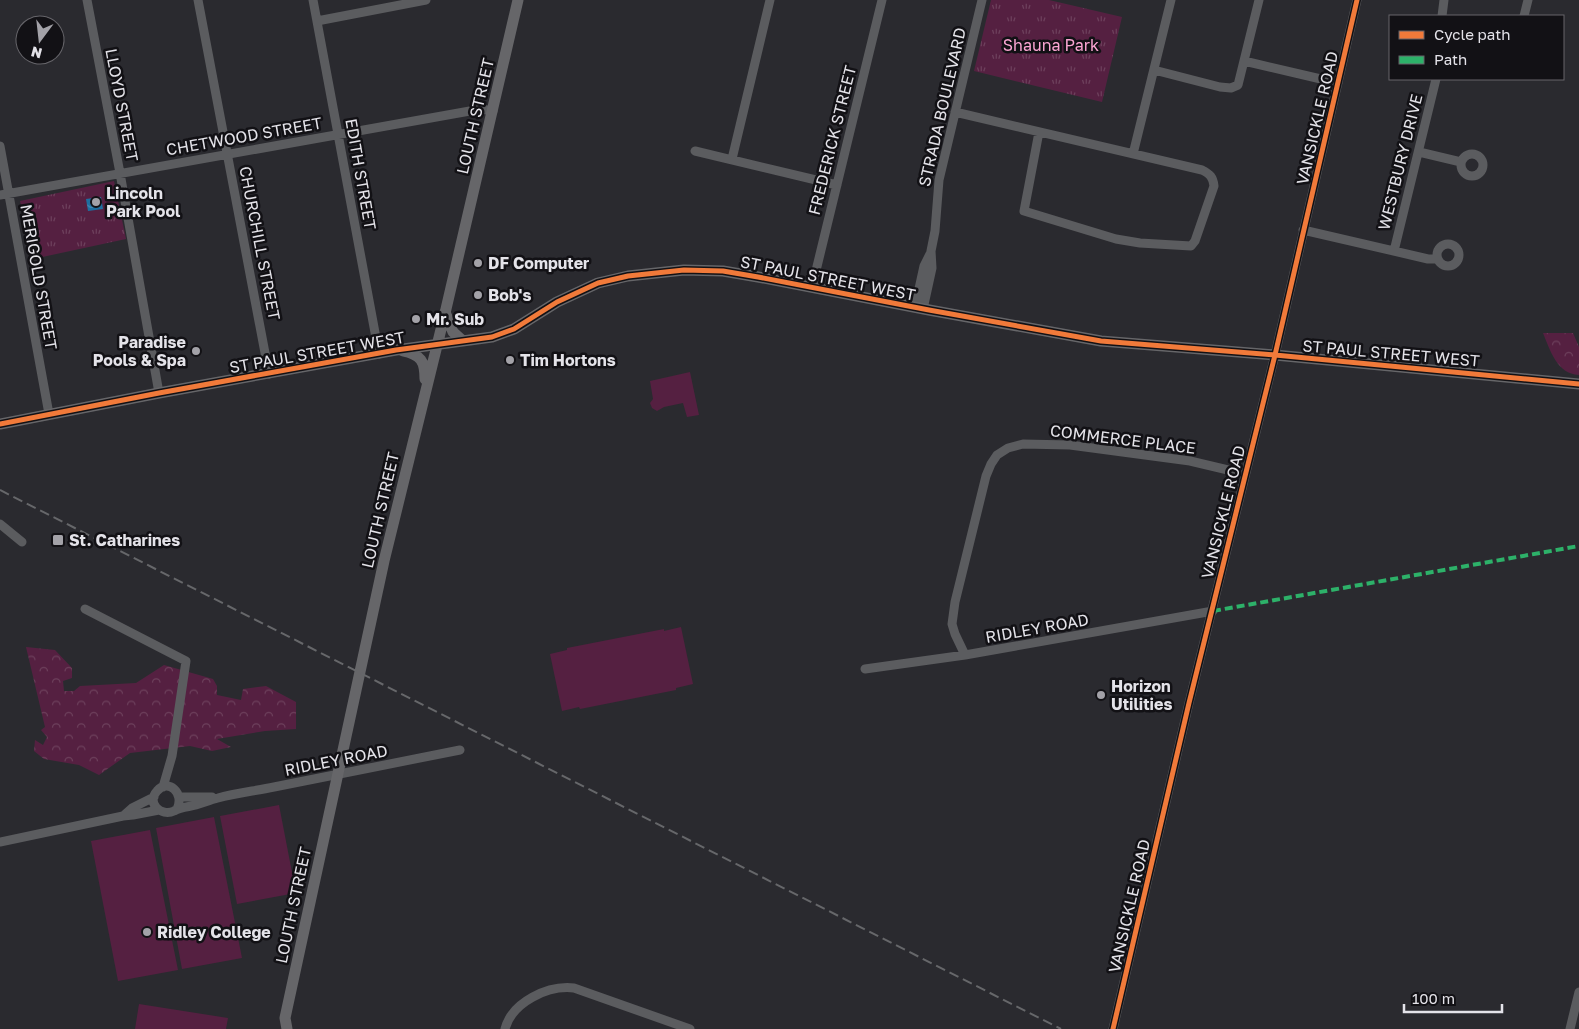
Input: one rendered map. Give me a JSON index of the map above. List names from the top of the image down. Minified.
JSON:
{"streets":{"main road":["LOUTH STREET","ST PAUL STREET WEST"],"street":["LLOYD STREET","STRADA BOULEVARD","VANSICKLE ROAD","CHETWOOD STREET","FREDERICK STREET","WESTBURY DRIVE","EDITH STREET","CHURCHILL STREET","MERIGOLD STREET","COMMERCE PLACE","RIDLEY ROAD"]},"crossings":[["LLOYD STREET","CHETWOOD STREET"],["LLOYD STREET","ST PAUL STREET WEST"],["STRADA BOULEVARD","ST PAUL STREET WEST"],["LOUTH STREET","CHETWOOD STREET"],["LOUTH STREET","ST PAUL STREET WEST"],["LOUTH STREET","RIDLEY ROAD"],["VANSICKLE ROAD","ST PAUL STREET WEST"],["VANSICKLE ROAD","COMMERCE PLACE"],["VANSICKLE ROAD","RIDLEY ROAD"],["CHETWOOD STREET","EDITH STREET"],["CHETWOOD STREET","CHURCHILL STREET"],["CHETWOOD STREET","MERIGOLD STREET"],["FREDERICK STREET","ST PAUL STREET WEST"],["EDITH STREET","ST PAUL STREET WEST"],["CHURCHILL STREET","ST PAUL STREET WEST"],["MERIGOLD STREET","ST PAUL STREET WEST"],["COMMERCE PLACE","RIDLEY ROAD"]],"parks":["Shauna Park"],"places":{"other":["Lincoln Park Pool","DF Computer","Bob's","Mr. Sub","Paradise Pools & Spa","Tim Hortons","Horizon Utilities","Ridley College"],"transit":["St. Catharines"]},"legend":["Cycle path","Path"],"scale_bar":"100 m","north":"bottom"}
